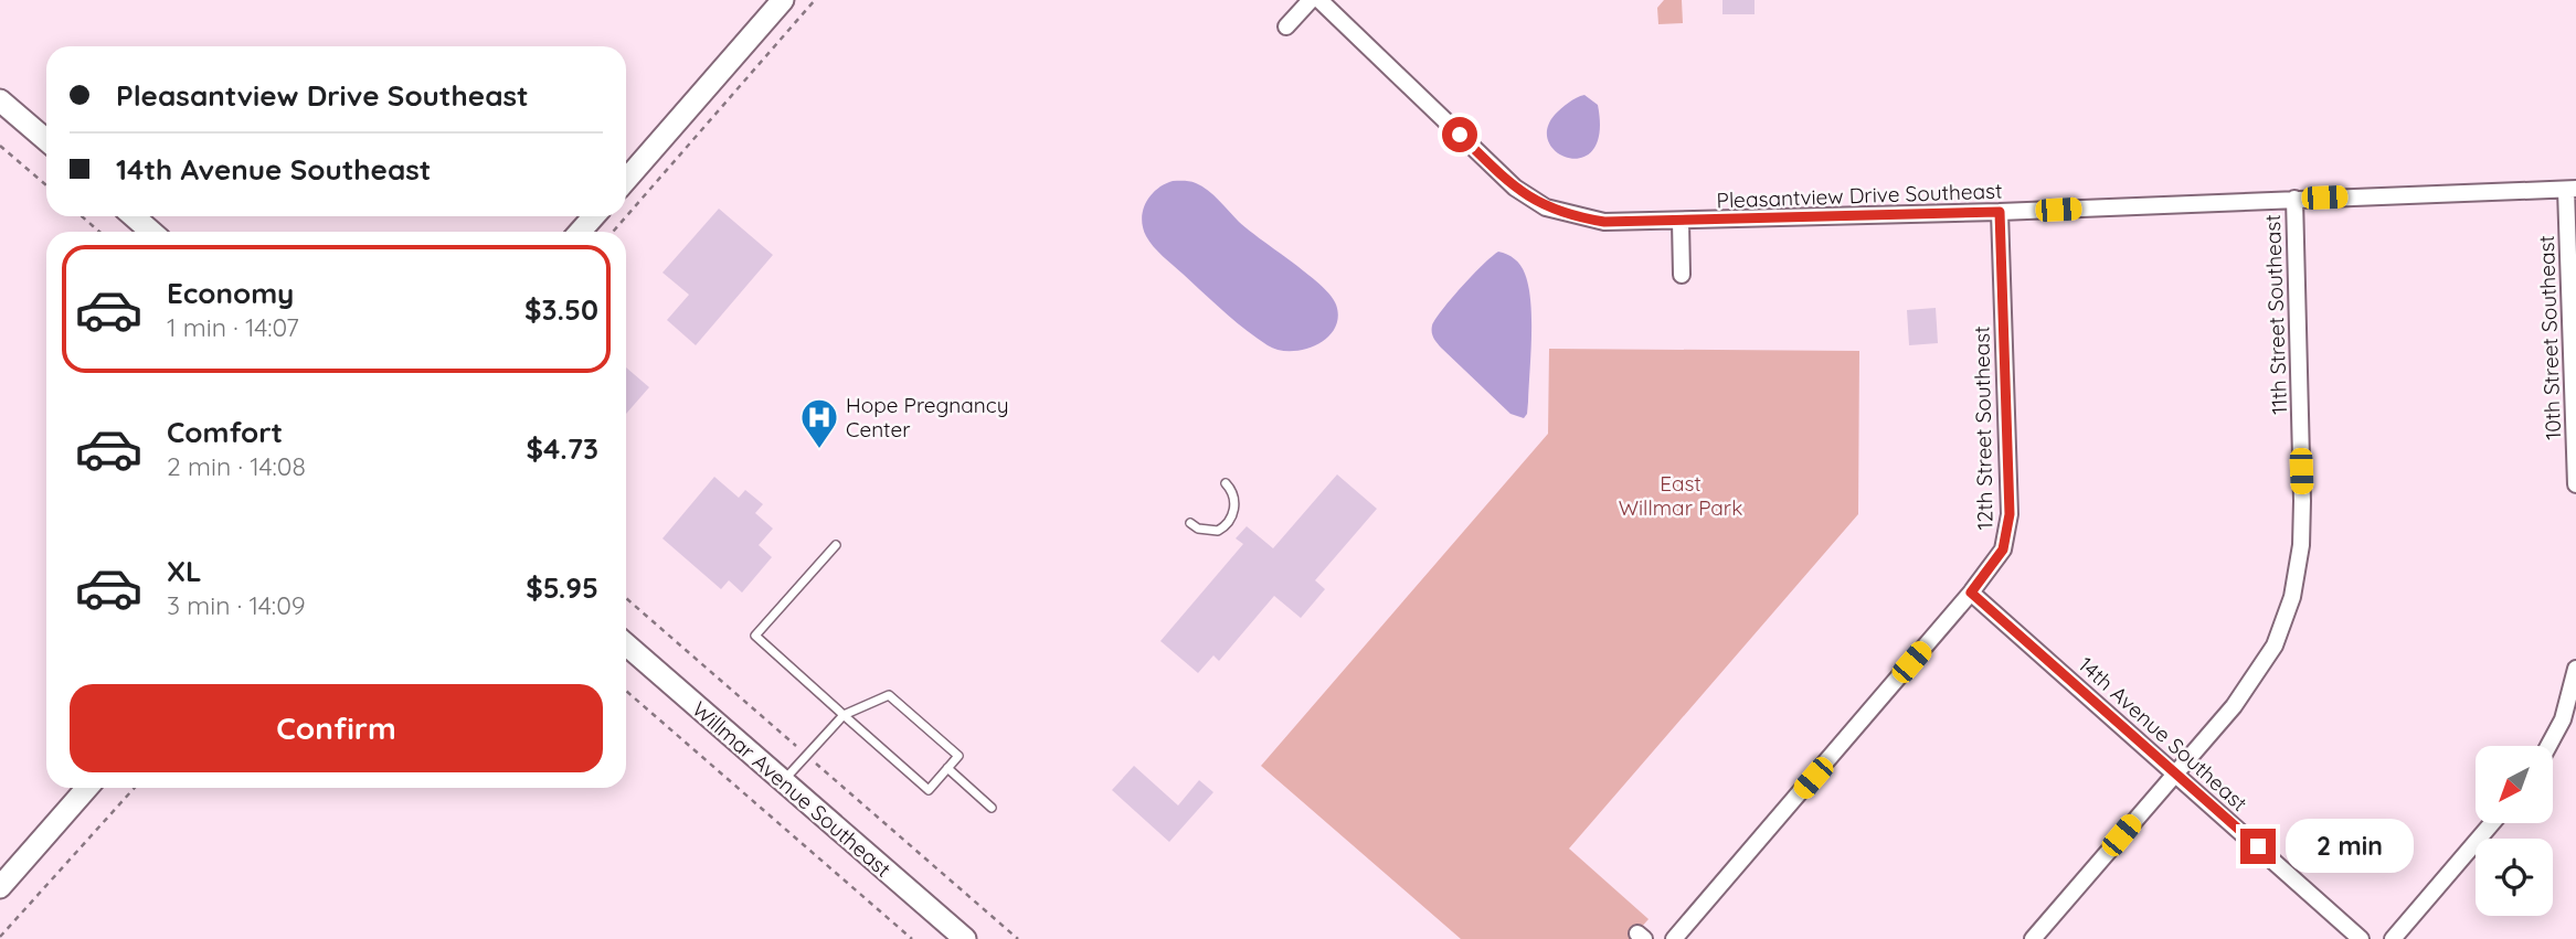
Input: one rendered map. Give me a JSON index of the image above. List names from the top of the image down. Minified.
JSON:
{"streets":{"main road":["Willmar Avenue Southeast"],"street":["Pleasantview Drive Southeast","11th Street Southeast","10th Street Southeast","12th Street Southeast","14th Avenue Southeast"]},"crossings":[["Pleasantview Drive Southeast","11th Street Southeast"],["Pleasantview Drive Southeast","10th Street Southeast"],["Pleasantview Drive Southeast","12th Street Southeast"],["11th Street Southeast","14th Avenue Southeast"],["12th Street Southeast","14th Avenue Southeast"]],"parks":["East Willmar Park"],"places":{"hospital":["Hope Pregnancy Center"]},"north":"bottom left","page":{"banner":["Pleasantview Drive Southeast","14th Avenue Southeast"],"list":[{"name":"Economy","note":"1 min · 14:07","value":"$3.50"},{"name":"Comfort","note":"2 min · 14:08","value":"$4.73"},{"name":"XL","note":"3 min · 14:09","value":"$5.95"}],"buttons":"Confirm","bubble":"2 min"}}
